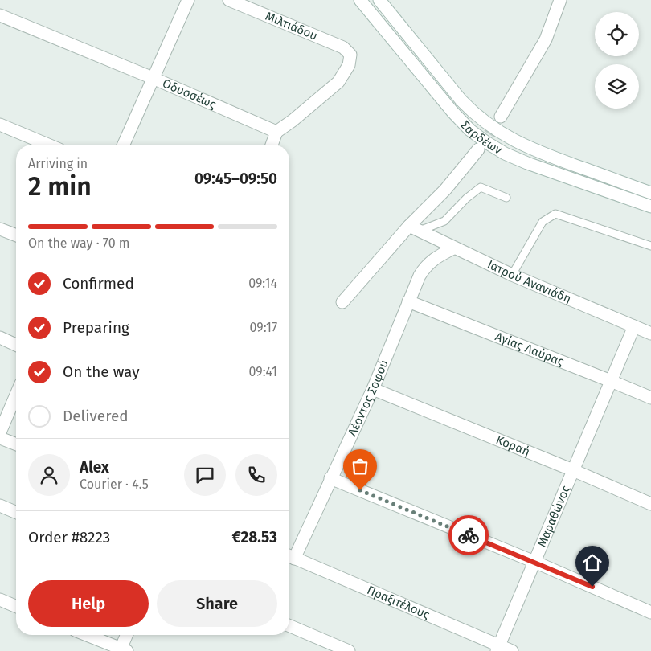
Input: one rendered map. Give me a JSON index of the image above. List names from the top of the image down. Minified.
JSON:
{"streets":{"street":["Μιλτιάδου","Οδυσσέως","Σαρδέων","Ιατρού Ανανιάδη","Αγίας Λαύρας","Λέοντος Σοφού","Κοραή","Μαραθώνος","Πραξιτέλους"]},"crossings":[["Μιλτιάδου","Οδυσσέως"],["Ιατρού Ανανιάδη","Λέοντος Σοφού"],["Ιατρού Ανανιάδη","Μαραθώνος"],["Αγίας Λαύρας","Λέοντος Σοφού"],["Αγίας Λαύρας","Μαραθώνος"],["Λέοντος Σοφού","Κοραή"],["Λέοντος Σοφού","Πραξιτέλους"],["Κοραή","Μαραθώνος"],["Μαραθώνος","Πραξιτέλους"]],"page":{"heading":["2 min","Arriving in","09:45–09:50"],"panel":["Alex","Courier · 4.5","Order #8223","€28.53"],"bar":"On the way · 70 m","list":[["Confirmed","09:14"],["Preparing","09:17"],["On the way","09:41"],"Delivered"],"buttons":["Help","Share"]}}
